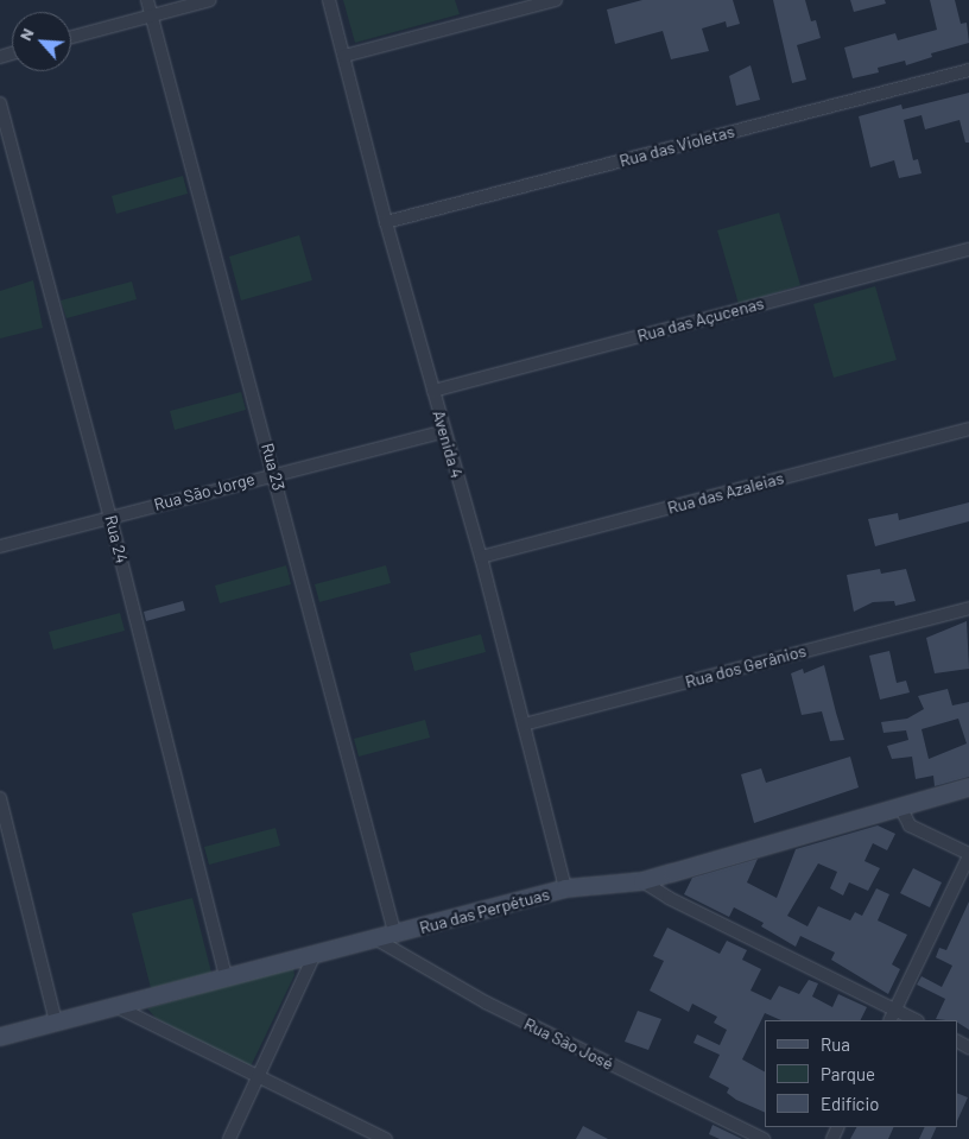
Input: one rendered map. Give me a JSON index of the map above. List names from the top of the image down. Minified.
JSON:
{"streets":{"street":["Rua das Violetas","Rua das Açucenas","Avenida 4","Rua 23","Rua São Jorge","Rua das Azaleias","Rua 24","Rua dos Gerânios","Rua das Perpétuas","Rua São José"]},"crossings":[["Rua das Violetas","Avenida 4"],["Rua das Açucenas","Avenida 4"],["Avenida 4","Rua São Jorge"],["Avenida 4","Rua das Azaleias"],["Avenida 4","Rua dos Gerânios"],["Avenida 4","Rua das Perpétuas"],["Rua 23","Rua São Jorge"],["Rua 23","Rua das Perpétuas"],["Rua São Jorge","Rua 24"],["Rua 24","Rua das Perpétuas"],["Rua das Perpétuas","Rua São José"]],"legend":["Rua","Parque","Edifício"],"north":"top left"}
